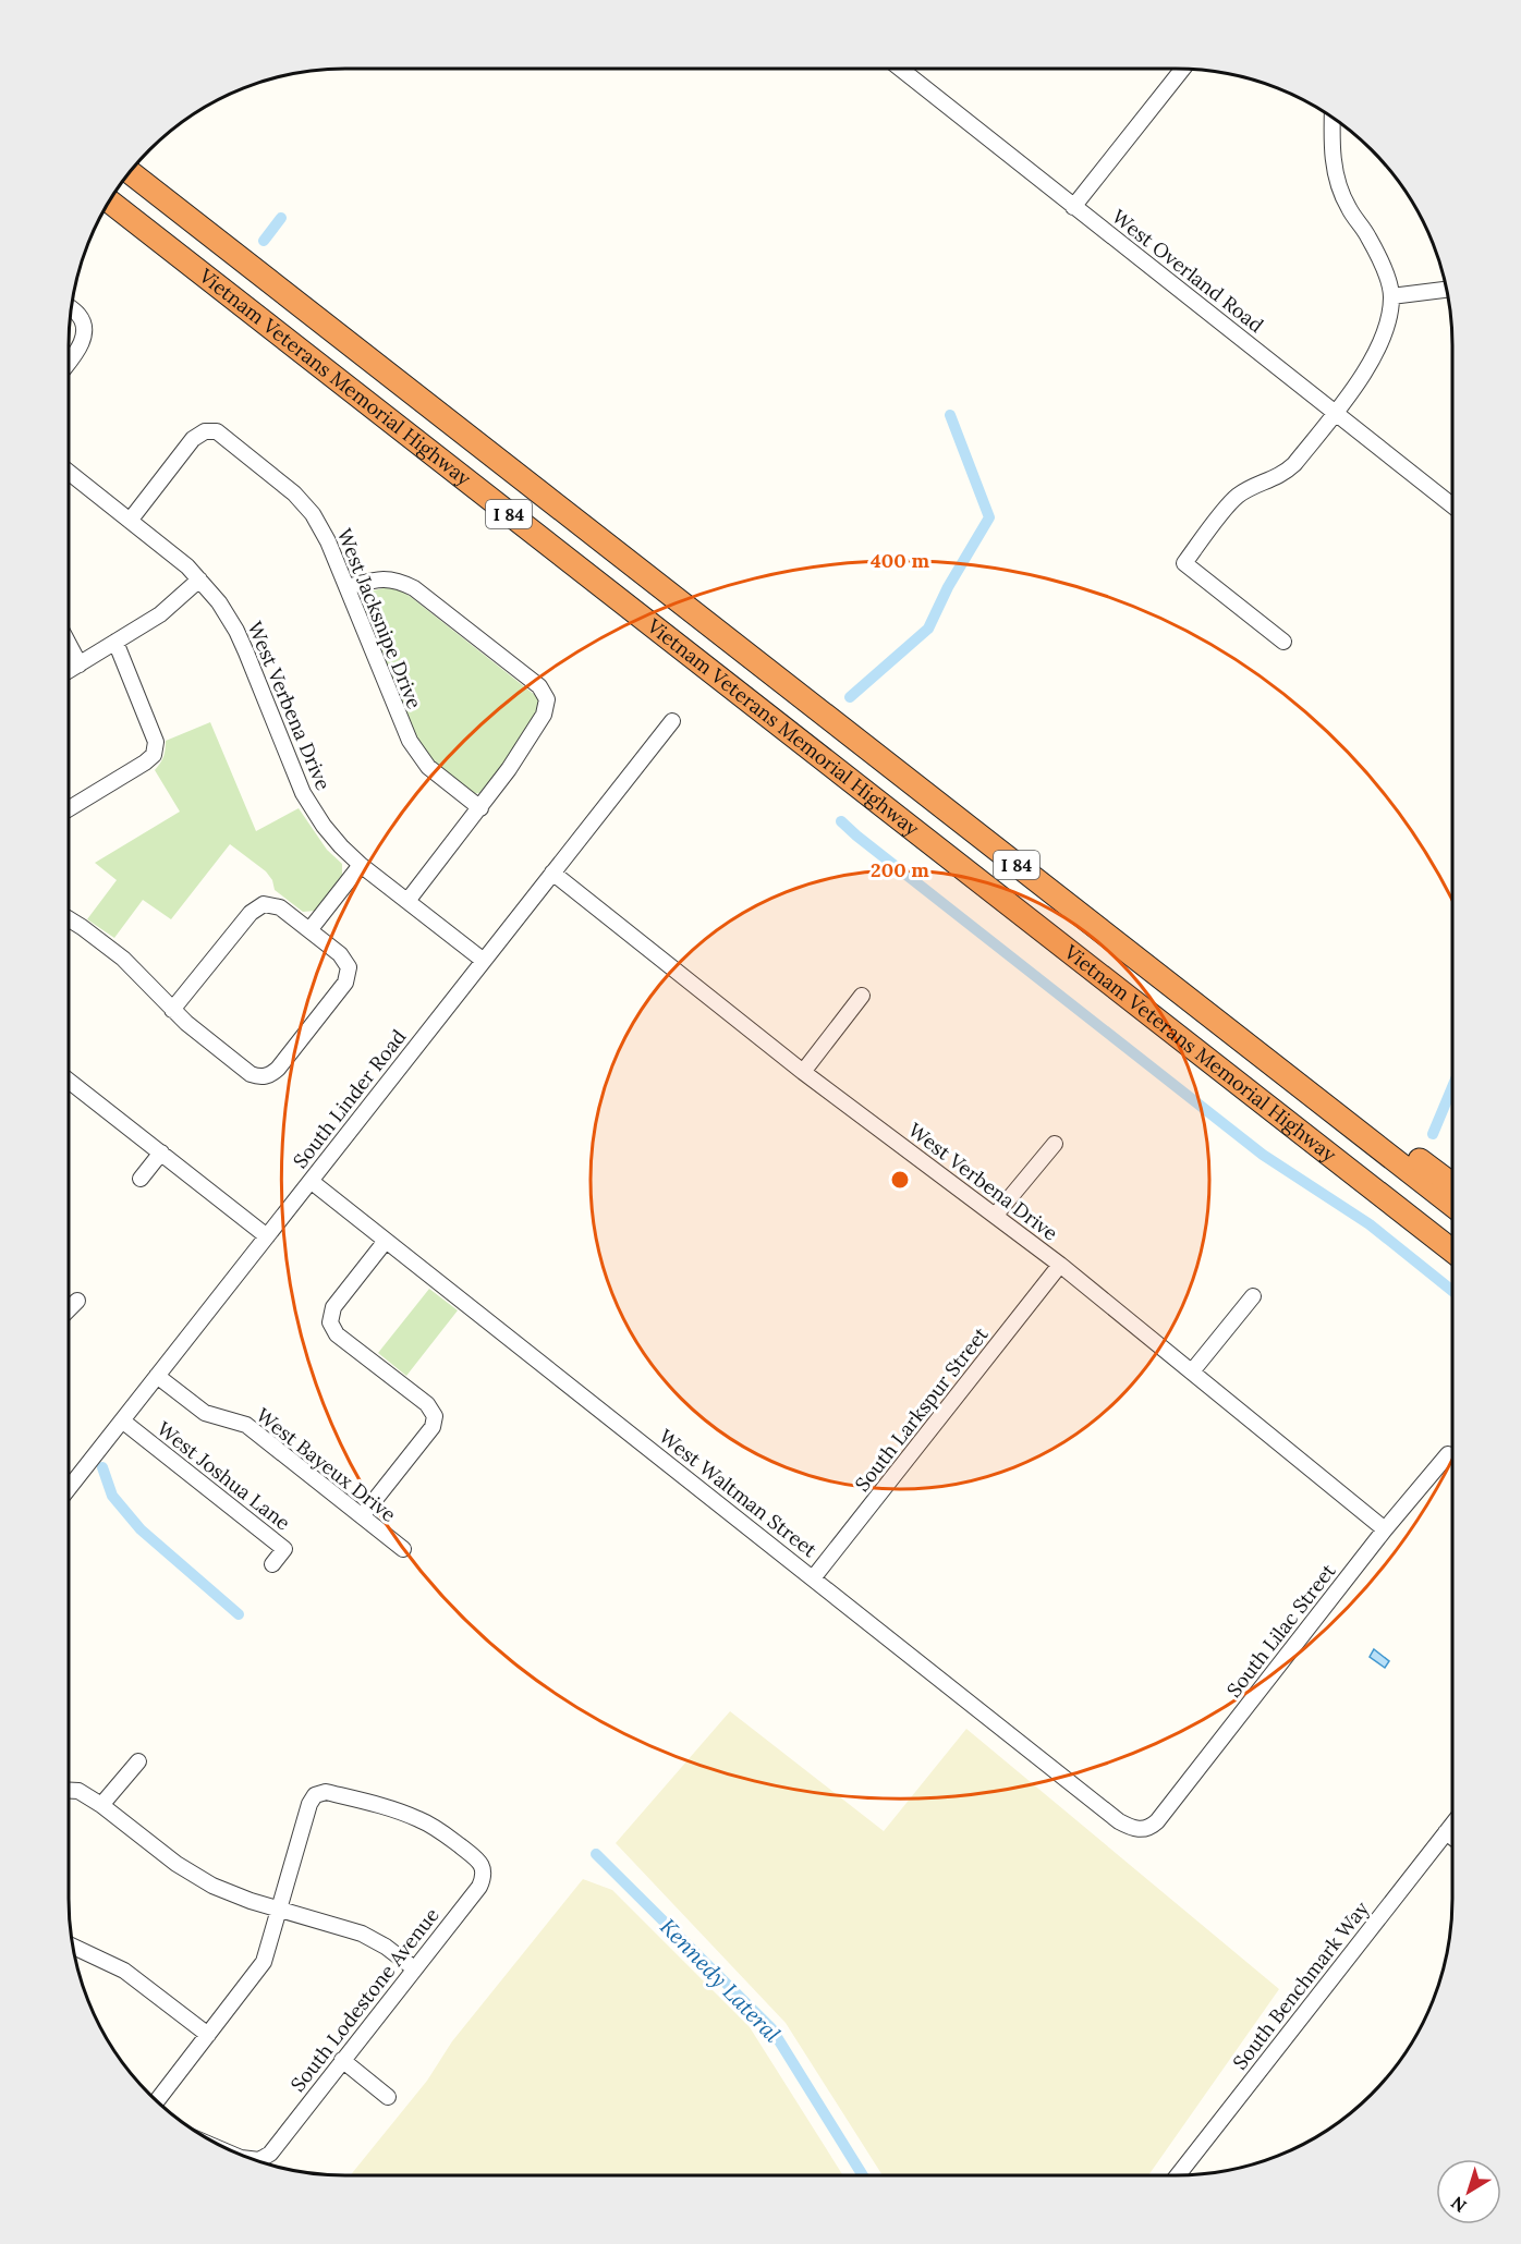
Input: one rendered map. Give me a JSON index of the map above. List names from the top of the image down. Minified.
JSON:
{"streets":{"highway":["Vietnam Veterans Memorial Highway","I 84"],"street":["West Overland Road","West Jacksnipe Drive","West Verbena Drive","South Linder Road","South Larkspur Street","West Bayeux Drive","West Joshua Lane","West Waltman Street","South Lilac Street","South Benchmark Way","South Lodestone Avenue"]},"crossings":[["West Jacksnipe Drive","West Verbena Drive"],["West Verbena Drive","South Linder Road"],["West Verbena Drive","South Larkspur Street"],["West Verbena Drive","South Lilac Street"],["South Linder Road","West Bayeux Drive"],["South Linder Road","West Joshua Lane"],["South Linder Road","West Waltman Street"],["South Larkspur Street","West Waltman Street"],["West Waltman Street","South Lilac Street"]],"water":["Kennedy Lateral"],"north":"bottom left","rings":["400 m","200 m"]}
